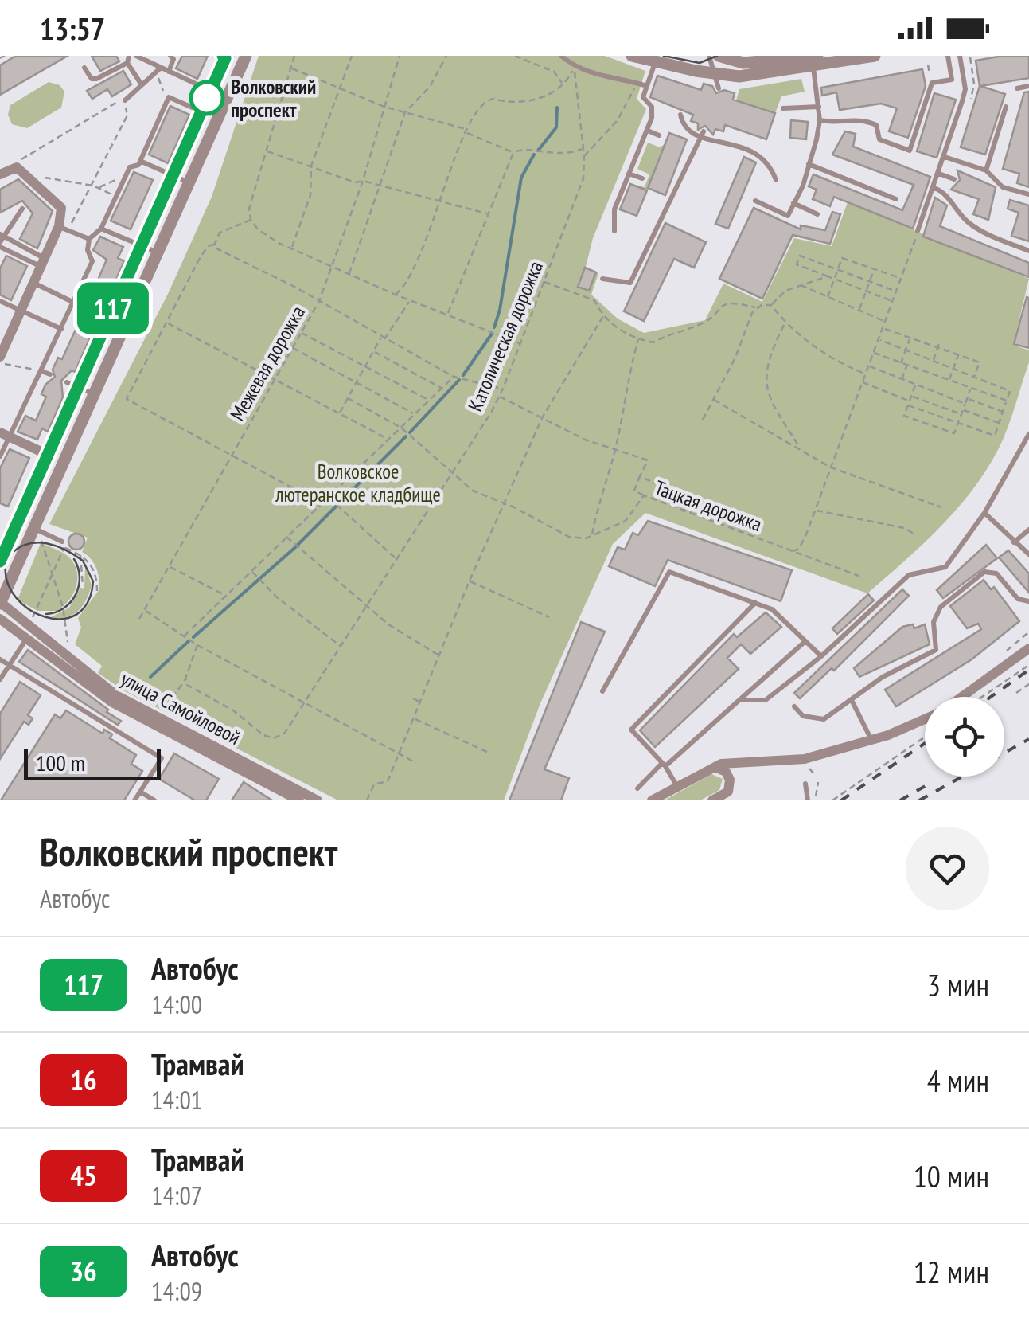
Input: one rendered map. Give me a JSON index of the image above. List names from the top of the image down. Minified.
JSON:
{"streets":{"street":["улица Самойловой"],"path":["Католическая дорожка","Межевая дорожка","Тацкая дорожка"]},"parks":["Волковское лютеранское кладбище"],"places":["Волковский проспект"],"lines":["bus line 117"],"scale_bar":"100 m","page":{"status":"13:57","on_map":"117","scale":"100 m","heading":["Волковский проспект","Автобус"],"list":[{"mark":"117","name":"Автобус","note":"14:00","value":"3 мин"},{"mark":"16","name":"Трамвай","note":"14:01","value":"4 мин"},{"mark":"45","name":"Трамвай","note":"14:07","value":"10 мин"},{"mark":"36","name":"Автобус","note":"14:09","value":"12 мин"}]}}
